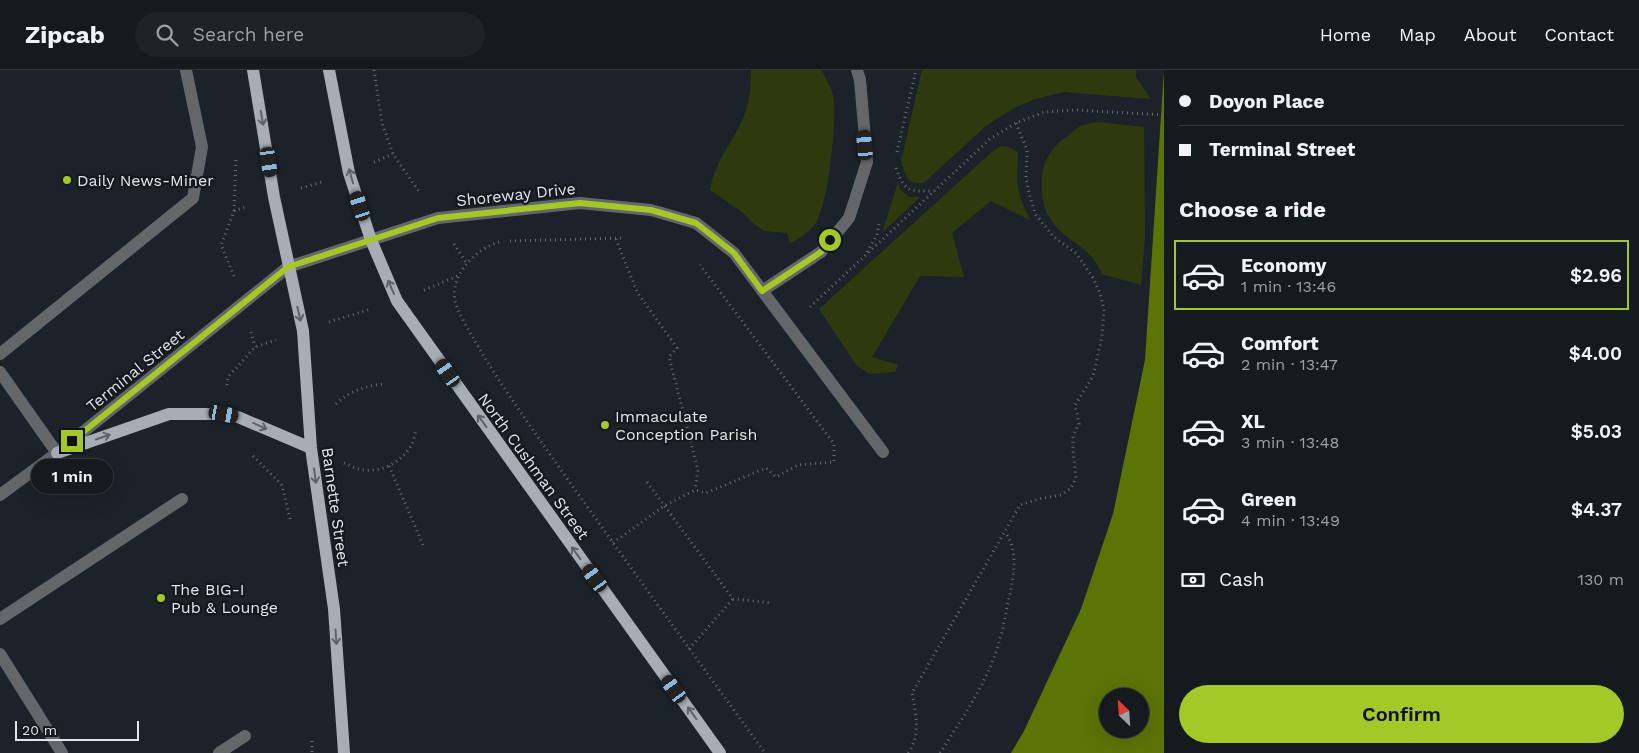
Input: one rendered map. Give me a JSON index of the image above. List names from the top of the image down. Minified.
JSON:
{"streets":{"main road":["North Cushman Street","Barnette Street"],"street":["Shoreway Drive","Terminal Street"]},"crossings":[["Shoreway Drive","Terminal Street"],["Shoreway Drive","North Cushman Street"],["Shoreway Drive","Barnette Street"],["Terminal Street","Barnette Street"]],"one_way":["North Cushman Street","Barnette Street"],"places":["Daily News-Miner","Immaculate Conception Parish","The BIG-I Pub & Lounge"],"scale_bar":"20 m","north":"top left","page":{"header":"Zipcab","search":"Search here","nav":["Home","Map","About","Contact"],"banner":["Doyon Place","Terminal Street"],"heading":"Choose a ride","list":[{"name":"Economy","note":"1 min · 13:46","value":"$2.96"},{"name":"Comfort","note":"2 min · 13:47","value":"$4.00"},{"name":"XL","note":"3 min · 13:48","value":"$5.03"},{"name":"Green","note":"4 min · 13:49","value":"$4.37"}],"bubble":"1 min","pay":["Cash","130 m"],"buttons":"Confirm","scale":"20 m"}}
